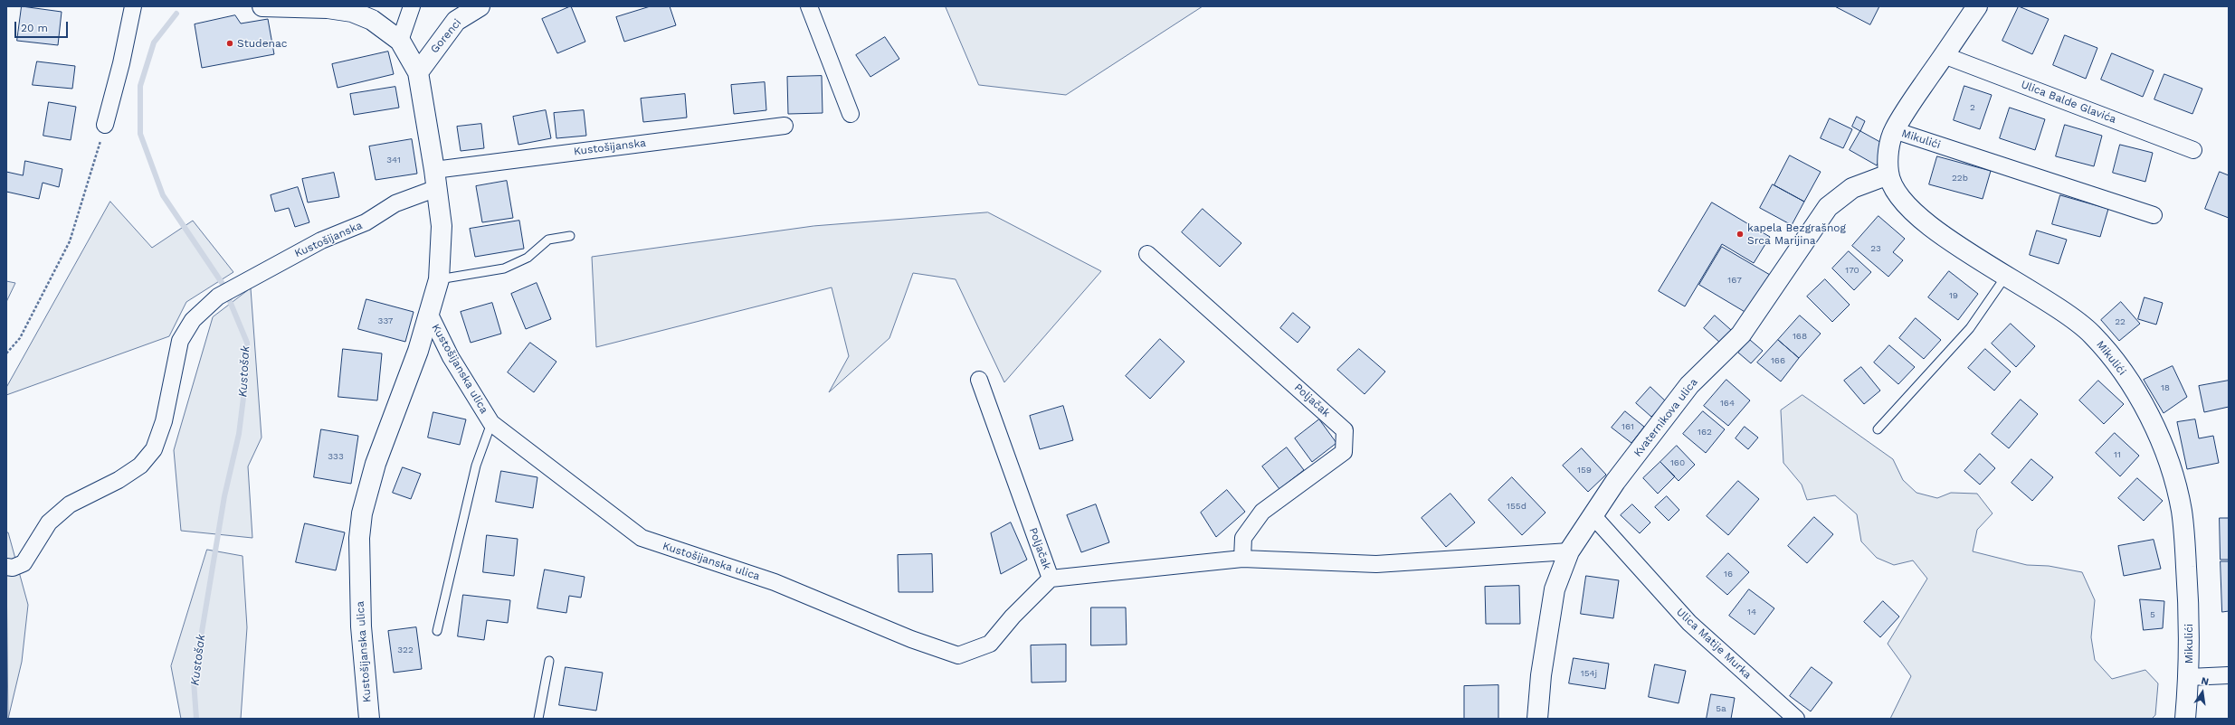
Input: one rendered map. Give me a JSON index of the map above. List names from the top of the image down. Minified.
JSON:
{"streets":{"street":["Gorenci","Ulica Balde Glavića","Mikulići","Kustošijanska","Kustošijanska ulica","Poljačak","Kvaternikova ulica","Ulica Matije Murka"]},"crossings":[["Gorenci","Kustošijanska ulica"],["Ulica Balde Glavića","Mikulići"],["Mikulići","Kvaternikova ulica"],["Kustošijanska","Kustošijanska ulica"],["Kustošijanska ulica","Poljačak"],["Poljačak","Kvaternikova ulica"],["Kvaternikova ulica","Ulica Matije Murka"]],"water":["Kustošak"],"places":["Studenac","kapela Bezgrašnog Srca Marijina"],"house_numbers":["2","341","22b","23","170","167","19","337","22","168","166","18","164","161","162","11","333","160","159","155d","16","14","5","322","154j","5a"],"scale_bar":"20 m","north":"top"}
